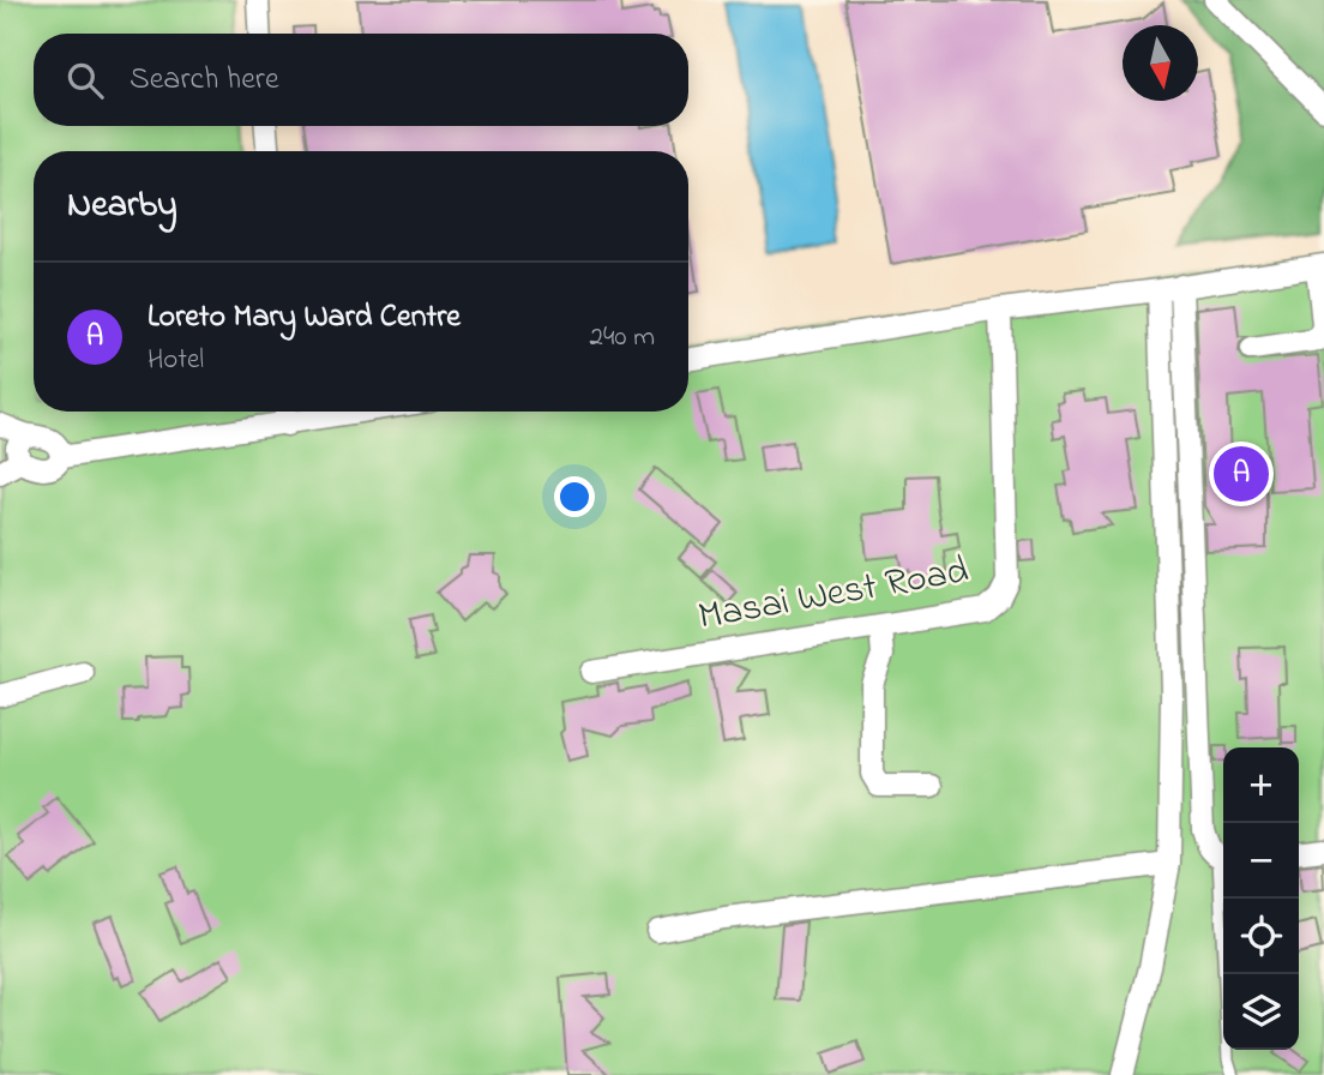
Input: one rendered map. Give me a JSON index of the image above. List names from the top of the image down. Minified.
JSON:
{"streets":{"street":["Masai West Road"]},"north":"bottom","page":{"search":"Search here","heading":"Nearby","list":[{"mark":"A","name":"Loreto Mary Ward Centre","note":"Hotel","value":"240 m"}],"pins":"A","map_buttons":["+","−"]}}
